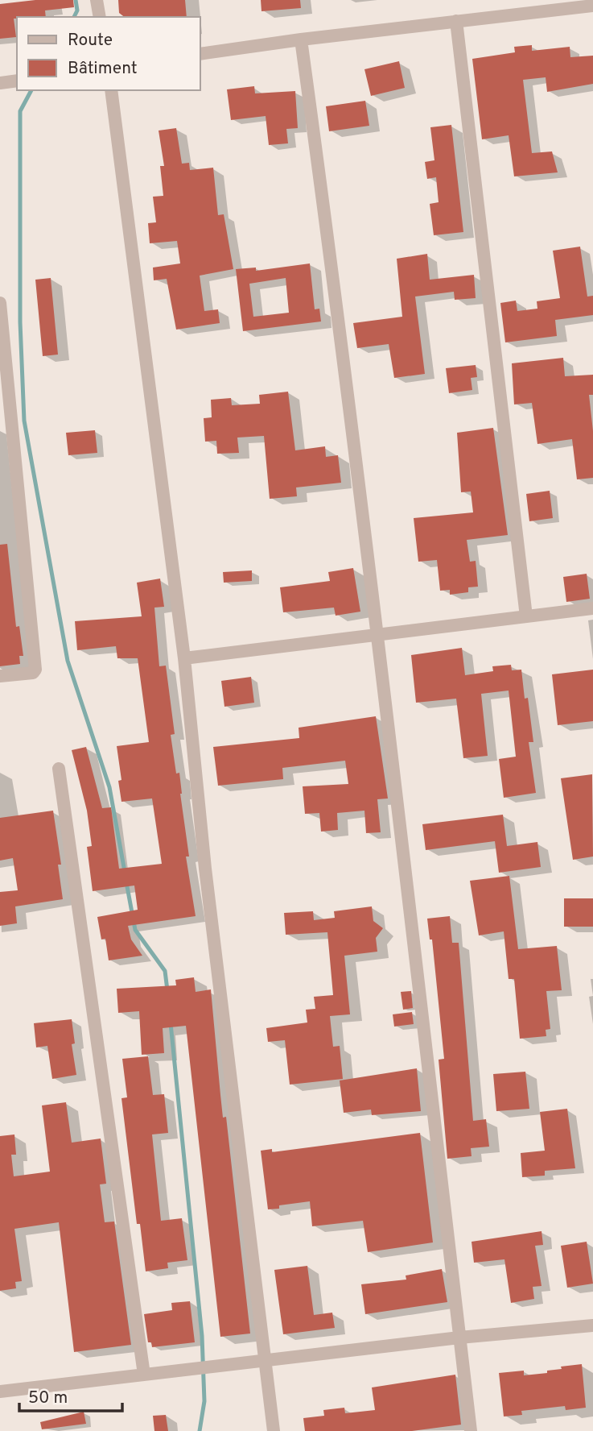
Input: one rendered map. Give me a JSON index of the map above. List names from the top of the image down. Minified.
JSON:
{"legend":["Route","Bâtiment"],"scale_bar":"50 m"}
